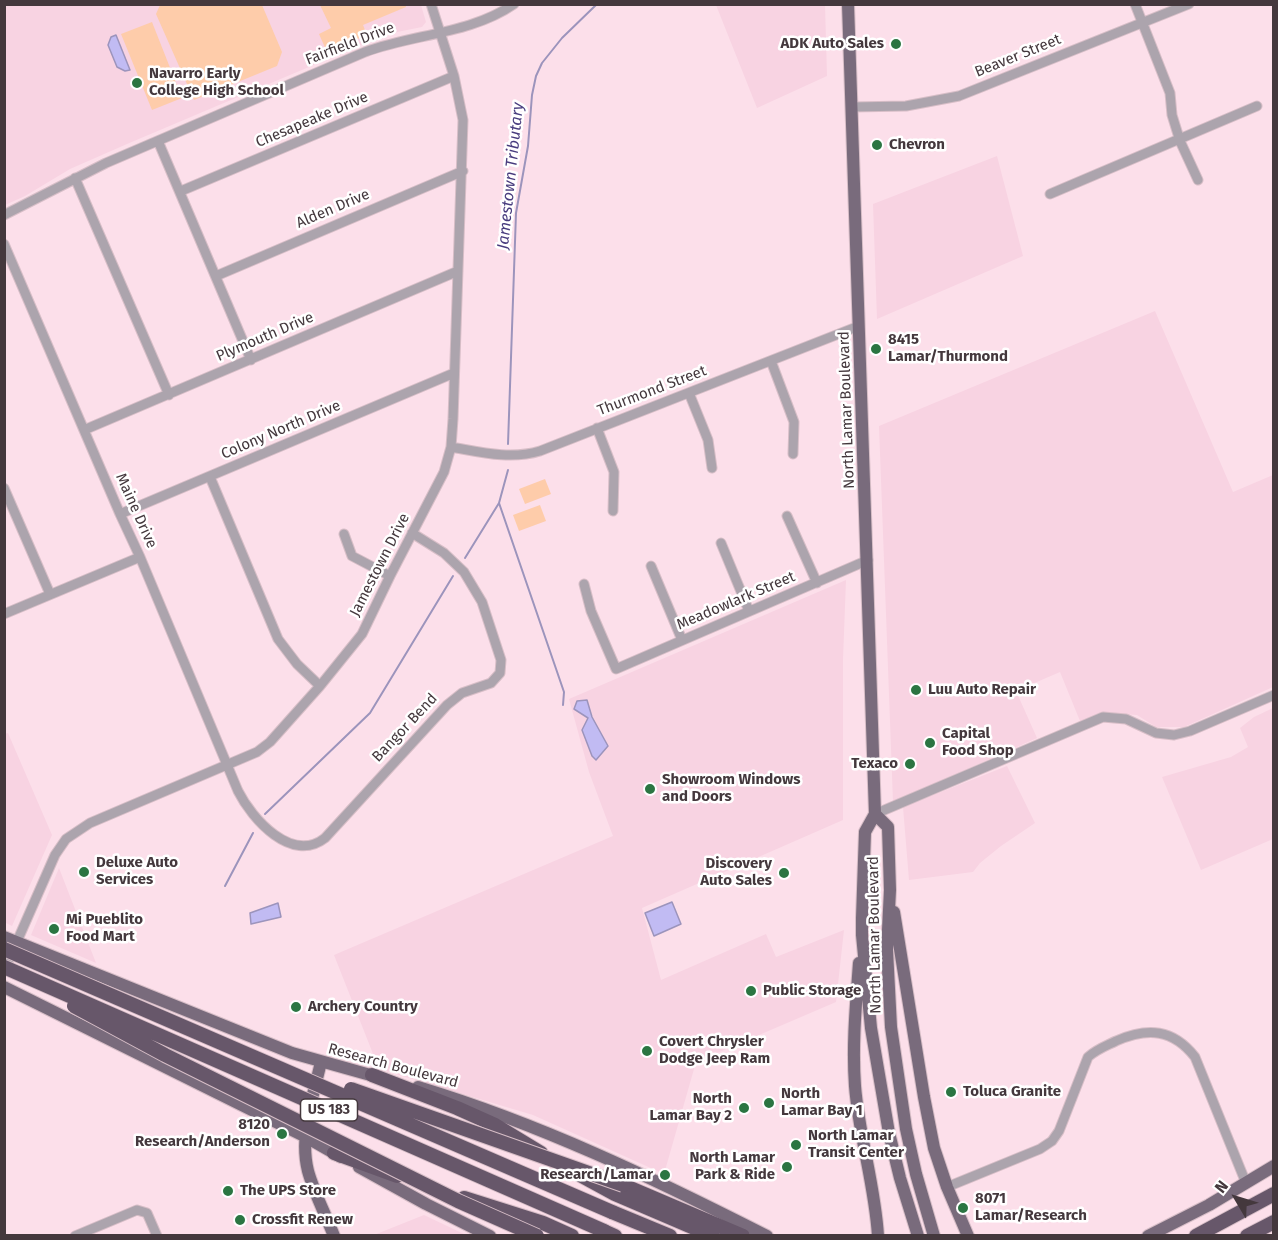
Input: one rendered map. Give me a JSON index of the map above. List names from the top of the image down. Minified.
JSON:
{"streets":{"highway":["US 183"],"main road":["North Lamar Boulevard","Research Boulevard"],"street":["Fairfield Drive","Beaver Street","Chesapeake Drive","Alden Drive","Plymouth Drive","Thurmond Street","Colony North Drive","Maine Drive","Jamestown Drive","Meadowlark Street","Bangor Bend"]},"crossings":[["Fairfield Drive","Jamestown Drive"],["Beaver Street","North Lamar Boulevard"],["Chesapeake Drive","Jamestown Drive"],["Alden Drive","Jamestown Drive"],["Plymouth Drive","Maine Drive"],["Plymouth Drive","Jamestown Drive"],["Thurmond Street","North Lamar Boulevard"],["Thurmond Street","Jamestown Drive"],["North Lamar Boulevard","Meadowlark Street"],["Colony North Drive","Maine Drive"],["Colony North Drive","Jamestown Drive"],["Maine Drive","Jamestown Drive"],["Maine Drive","Bangor Bend"],["Jamestown Drive","Bangor Bend"],["Jamestown Drive","Research Boulevard"],["Jamestown Drive","US 183"],["Research Boulevard","US 183"]],"water":["Jamestown Tributary"],"places":["ADK Auto Sales","Navarro Early College High School","Chevron","8415 Lamar/Thurmond","Luu Auto Repair","Capital Food Shop","Texaco","Showroom Windows and Doors","Deluxe Auto Services","Discovery Auto Sales","Mi Pueblito Food Mart","Public Storage","Archery Country","Covert Chrysler Dodge Jeep Ram","Toluca Granite","North Lamar Bay 1","North Lamar Bay 2","8120 Research/Anderson","North Lamar Transit Center","North Lamar Park & Ride","Research/Lamar","The UPS Store","8071 Lamar/Research","Crossfit Renew"],"north":"top left"}
